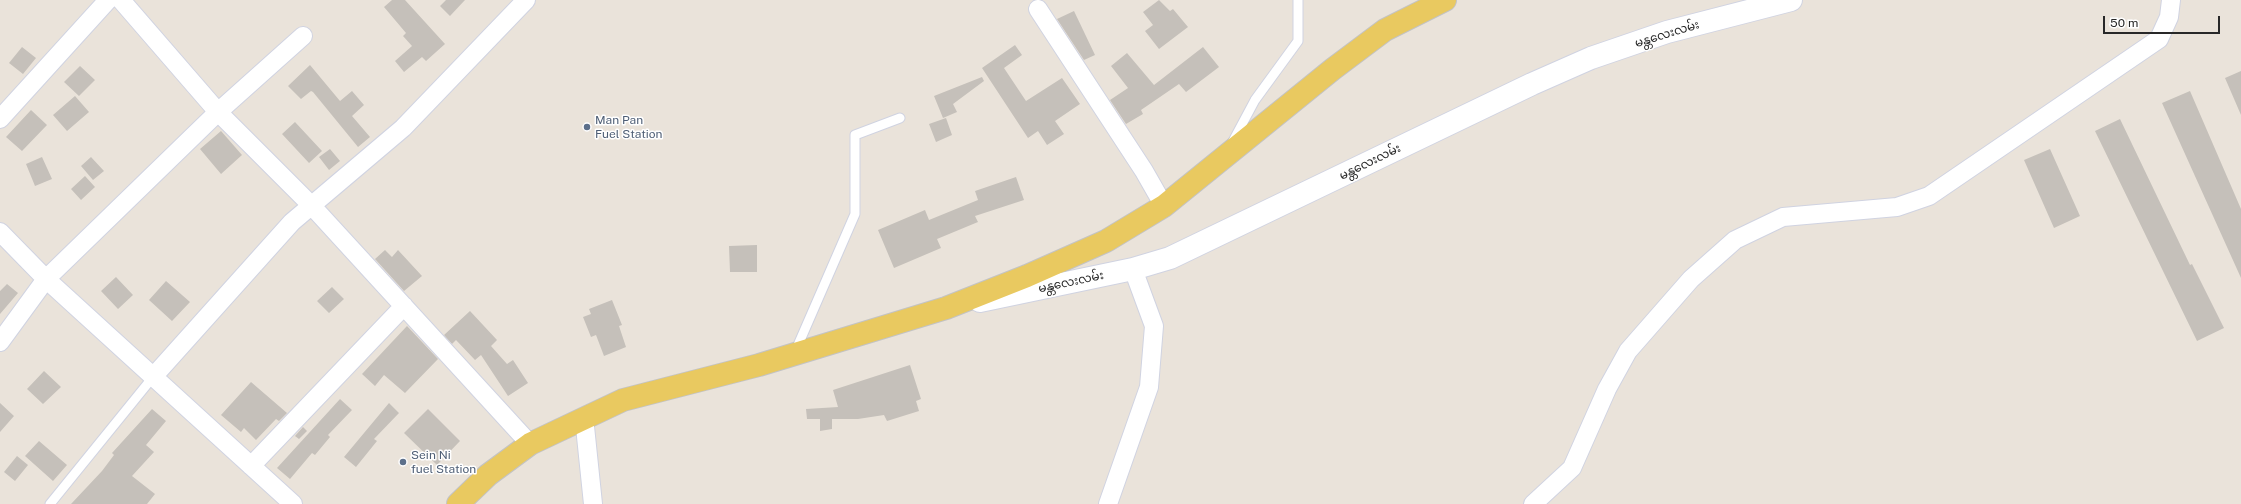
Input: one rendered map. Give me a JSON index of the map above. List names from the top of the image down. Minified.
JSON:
{"streets":{"main road":["မန္တလေးလမ်း"]},"places":["Man Pan Fuel Station","Sein Ni fuel Station"],"scale_bar":"50 m"}
